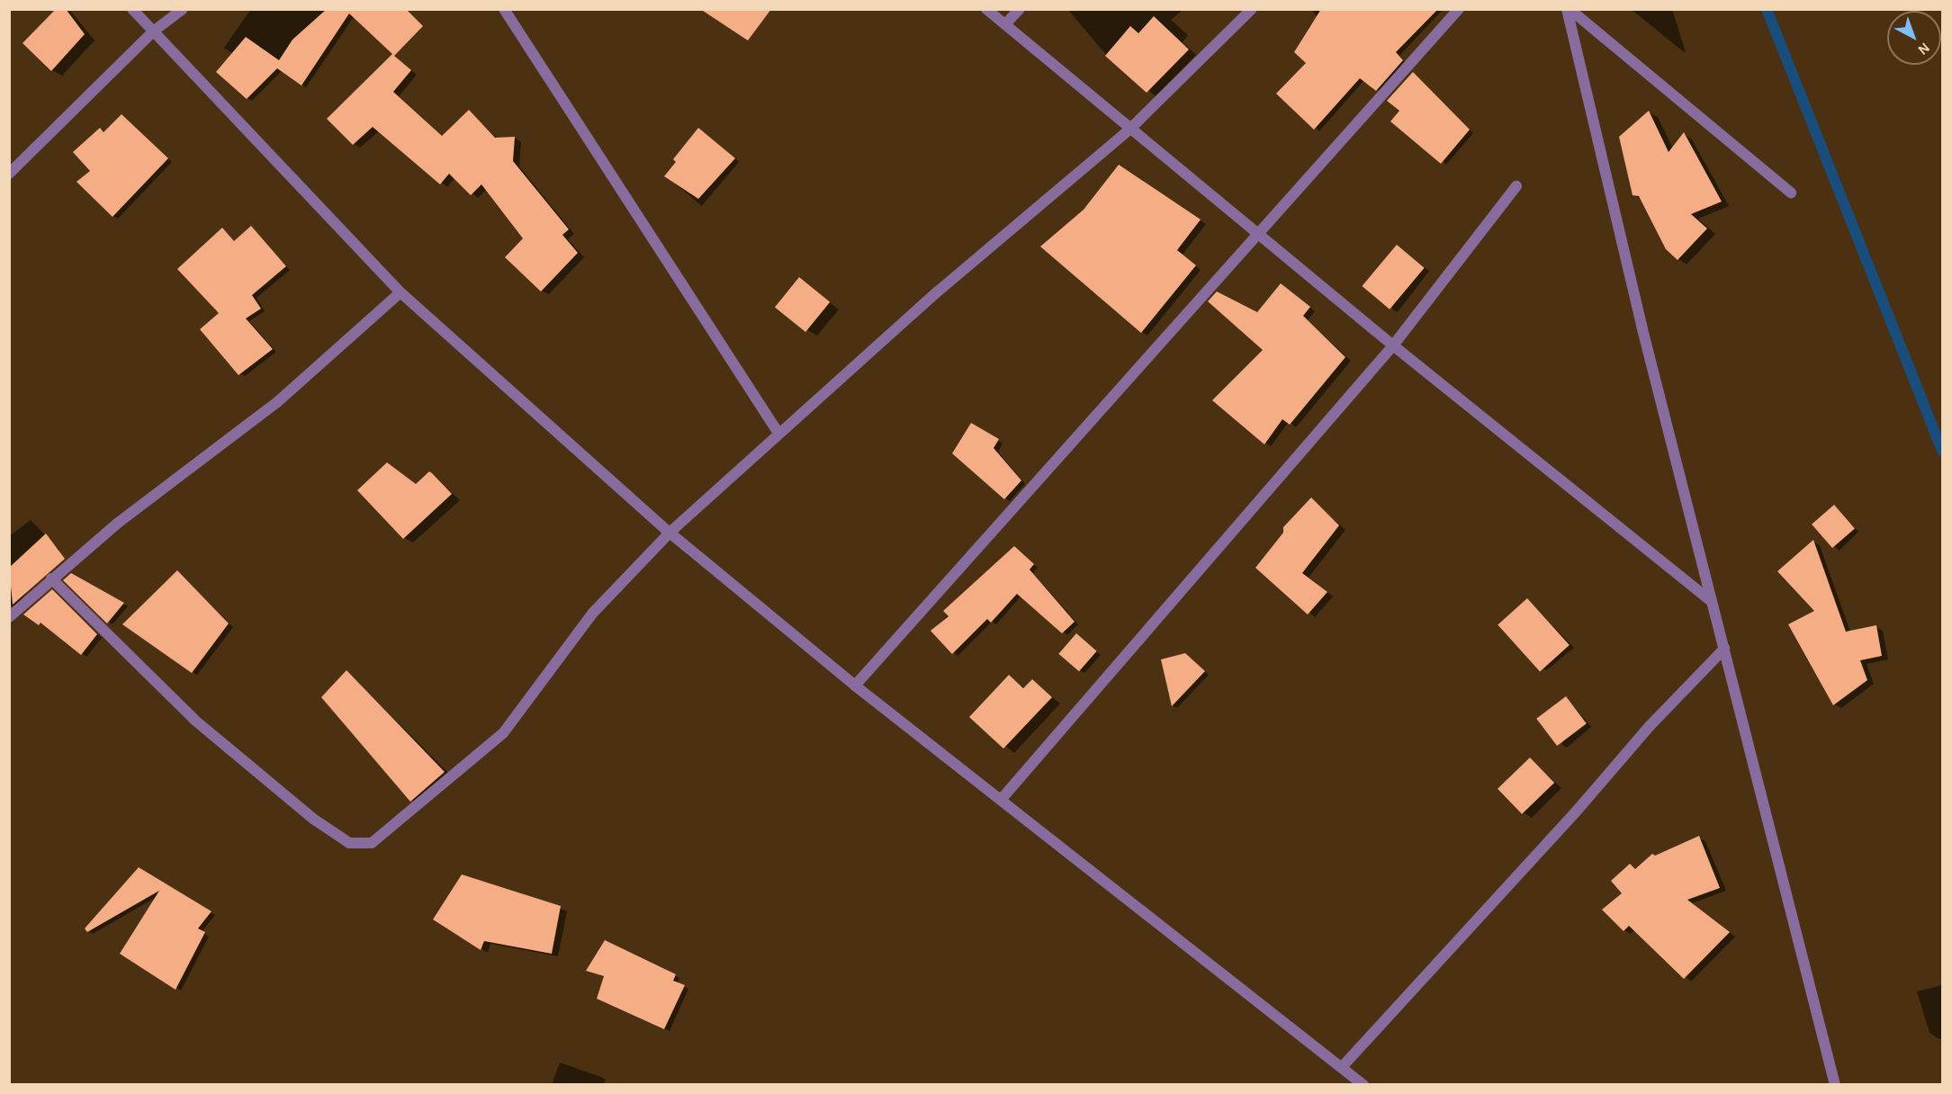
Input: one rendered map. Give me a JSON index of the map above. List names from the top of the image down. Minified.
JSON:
{"north":"bottom right"}
